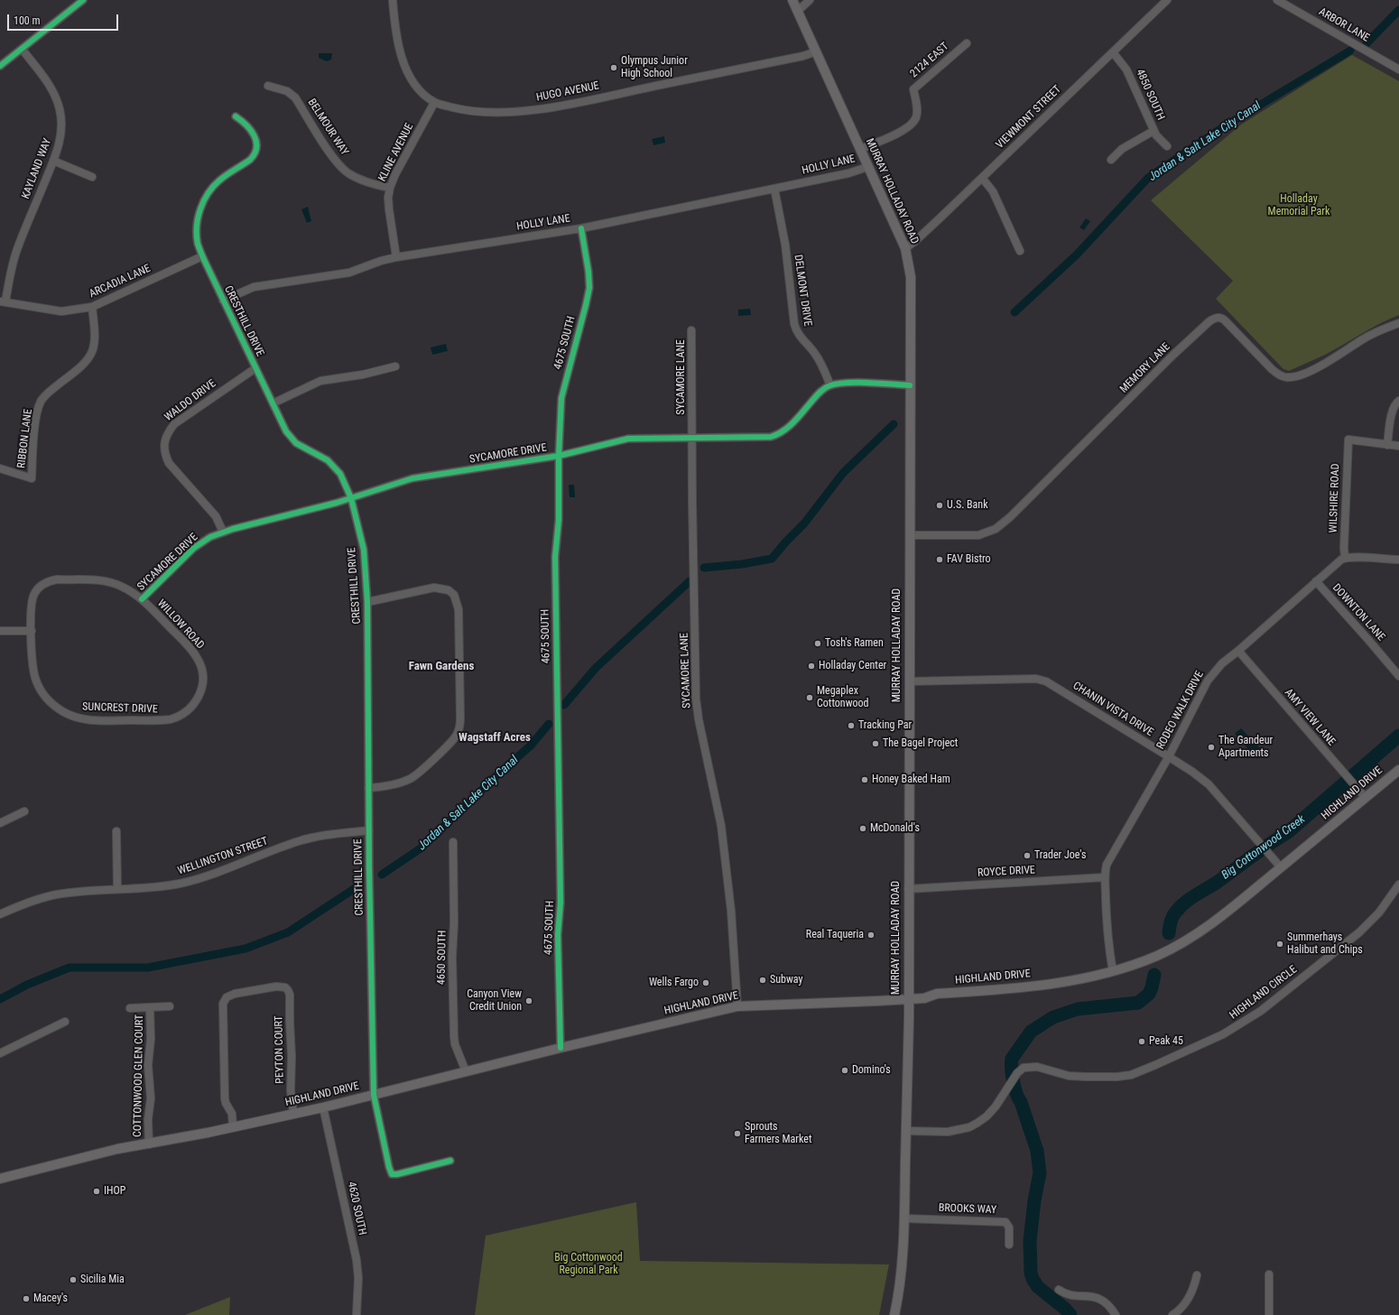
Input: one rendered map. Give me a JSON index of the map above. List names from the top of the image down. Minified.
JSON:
{"streets":{"main road":["MURRAY HOLLADAY ROAD","HIGHLAND DRIVE"],"street":["ARBOR LANE","2124 EAST","HUGO AVENUE","4850 SOUTH","VIEWMONT STREET","BELMOUR WAY","KLINE AVENUE","HOLLY LANE","KAYLAND WAY","ARCADIA LANE","DELMONT DRIVE","CRESTHILL DRIVE","4675 SOUTH","MEMORY LANE","SYCAMORE LANE","WALDO DRIVE","RIBBON LANE","SYCAMORE DRIVE","WILSHIRE ROAD","DOWNTON LANE","WILLOW ROAD","SUNCREST DRIVE","CHANIN VISTA DRIVE","RODEO WALK DRIVE","AMY VIEW LANE","WELLINGTON STREET","ROYCE DRIVE","4650 SOUTH","HIGHLAND CIRCLE","PEYTON COURT","COTTONWOOD GLEN COURT","4620 SOUTH","BROOKS WAY"]},"crossings":[["2124 EAST","MURRAY HOLLADAY ROAD"],["HUGO AVENUE","KLINE AVENUE"],["HUGO AVENUE","MURRAY HOLLADAY ROAD"],["4850 SOUTH","VIEWMONT STREET"],["VIEWMONT STREET","MURRAY HOLLADAY ROAD"],["BELMOUR WAY","KLINE AVENUE"],["KLINE AVENUE","HOLLY LANE"],["HOLLY LANE","MURRAY HOLLADAY ROAD"],["HOLLY LANE","DELMONT DRIVE"],["HOLLY LANE","CRESTHILL DRIVE"],["HOLLY LANE","4675 SOUTH"],["KAYLAND WAY","ARCADIA LANE"],["MURRAY HOLLADAY ROAD","MEMORY LANE"],["MURRAY HOLLADAY ROAD","CHANIN VISTA DRIVE"],["MURRAY HOLLADAY ROAD","HIGHLAND DRIVE"],["MURRAY HOLLADAY ROAD","ROYCE DRIVE"],["MURRAY HOLLADAY ROAD","HIGHLAND CIRCLE"],["MURRAY HOLLADAY ROAD","BROOKS WAY"],["ARCADIA LANE","CRESTHILL DRIVE"],["ARCADIA LANE","RIBBON LANE"],["DELMONT DRIVE","SYCAMORE DRIVE"],["CRESTHILL DRIVE","WALDO DRIVE"],["CRESTHILL DRIVE","SYCAMORE DRIVE"],["CRESTHILL DRIVE","HIGHLAND DRIVE"],["CRESTHILL DRIVE","WELLINGTON STREET"],["4675 SOUTH","SYCAMORE DRIVE"],["4675 SOUTH","HIGHLAND DRIVE"],["SYCAMORE LANE","SYCAMORE DRIVE"],["SYCAMORE LANE","HIGHLAND DRIVE"],["WALDO DRIVE","SYCAMORE DRIVE"],["SYCAMORE DRIVE","WILLOW ROAD"],["WILSHIRE ROAD","RODEO WALK DRIVE"],["DOWNTON LANE","RODEO WALK DRIVE"],["WILLOW ROAD","SUNCREST DRIVE"],["CHANIN VISTA DRIVE","RODEO WALK DRIVE"],["CHANIN VISTA DRIVE","HIGHLAND DRIVE"],["RODEO WALK DRIVE","AMY VIEW LANE"],["RODEO WALK DRIVE","HIGHLAND DRIVE"],["RODEO WALK DRIVE","ROYCE DRIVE"],["AMY VIEW LANE","HIGHLAND DRIVE"],["HIGHLAND DRIVE","4650 SOUTH"],["HIGHLAND DRIVE","PEYTON COURT"],["HIGHLAND DRIVE","COTTONWOOD GLEN COURT"],["HIGHLAND DRIVE","4620 SOUTH"]],"districts":["Fawn Gardens","Wagstaff Acres"],"water":["Jordan & Salt Lake City Canal","Big Cottonwood Creek"],"parks":["Holladay Memorial Park","Big Cottonwood Regional Park"],"places":["Olympus Junior High School","U.S. Bank","FAV Bistro","Tosh's Ramen","Holladay Center","Megaplex Cottonwood","Tracking Par","The Bagel Project","The Gandeur Apartments","Honey Baked Ham","McDonald's","Trader Joe's","Real Taqueria","Summerhays Halibut and Chips","Subway","Wells Fargo","Canyon View Credit Union","Peak 45","Domino's","Sprouts Farmers Market","IHOP","Sicilia Mia","Macey's"],"scale_bar":"100 m"}
